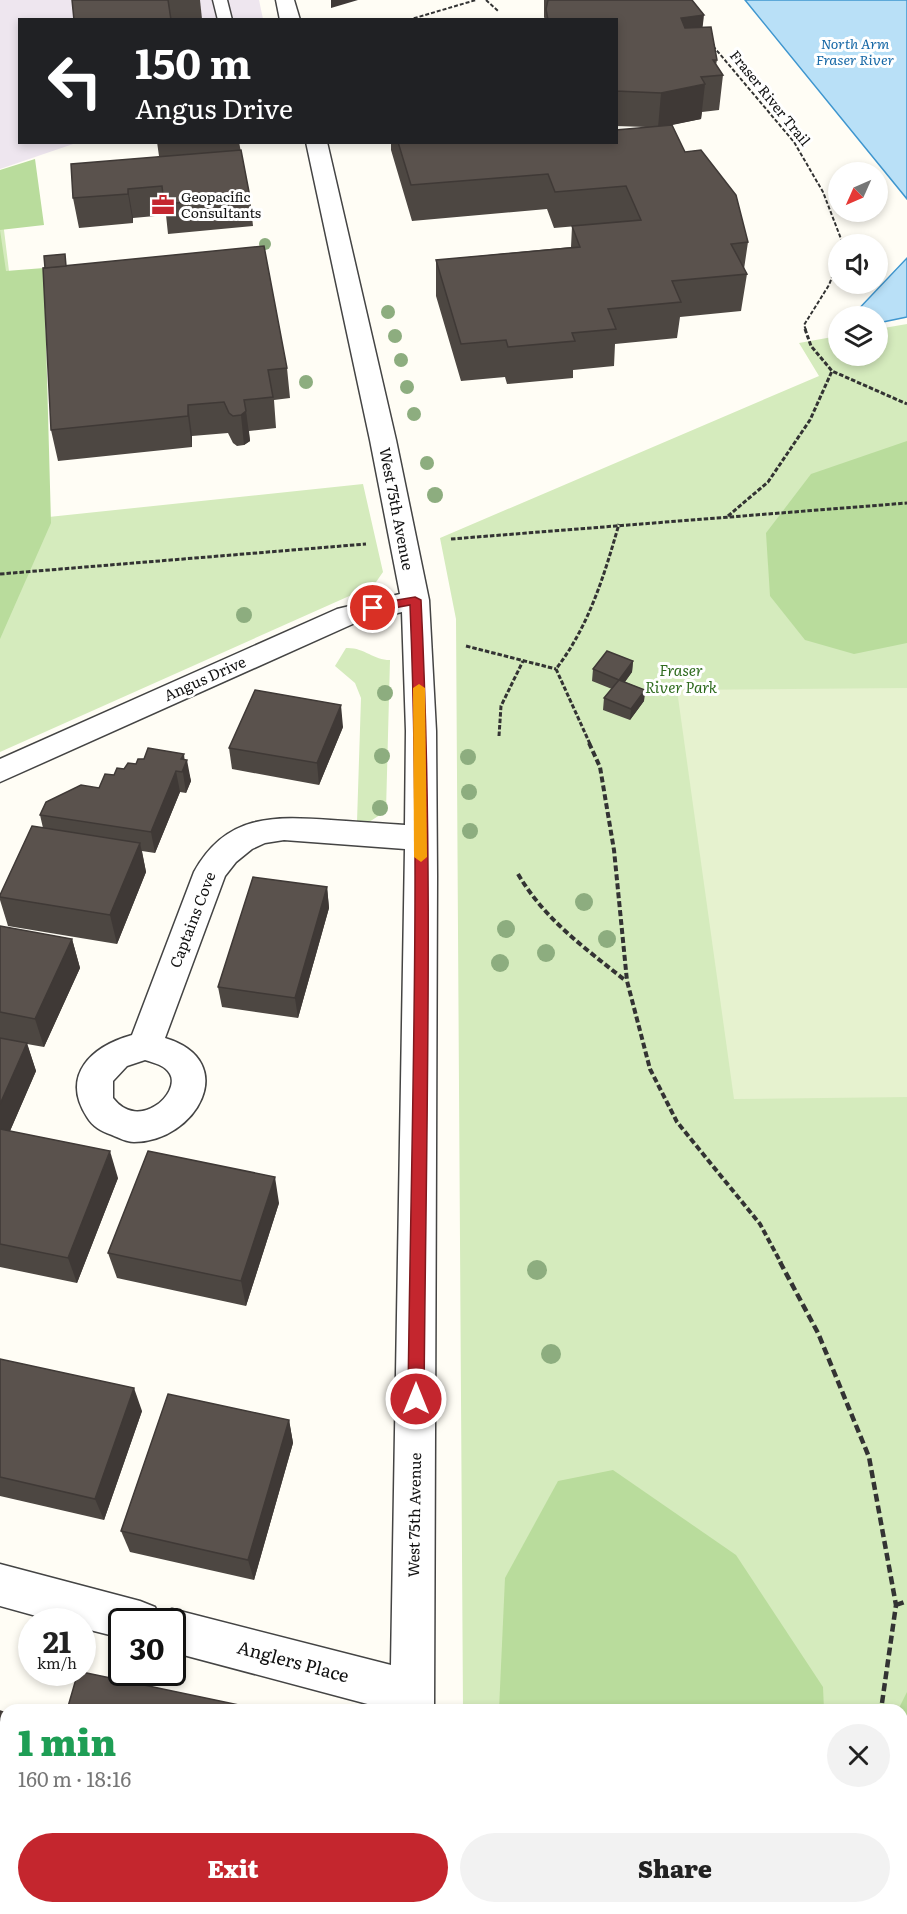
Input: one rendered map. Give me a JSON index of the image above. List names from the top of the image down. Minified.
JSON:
{"streets":{"street":["West 75th Avenue","Angus Drive","Captains Cove","Anglers Place"],"path":["Fraser River Trail"]},"crossings":[["West 75th Avenue","Angus Drive"],["West 75th Avenue","Captains Cove"],["West 75th Avenue","Anglers Place"]],"water":["North Arm Fraser River"],"parks":["Fraser River Park"],"places":{"office":["Geopacific Consultants"]},"north":"bottom left","page":{"turn":["150 m","Angus Drive"],"speed":"21 km/h","limit":"30","heading":["1 min","160 m · 18:16"],"buttons":["Exit","Share"]}}
